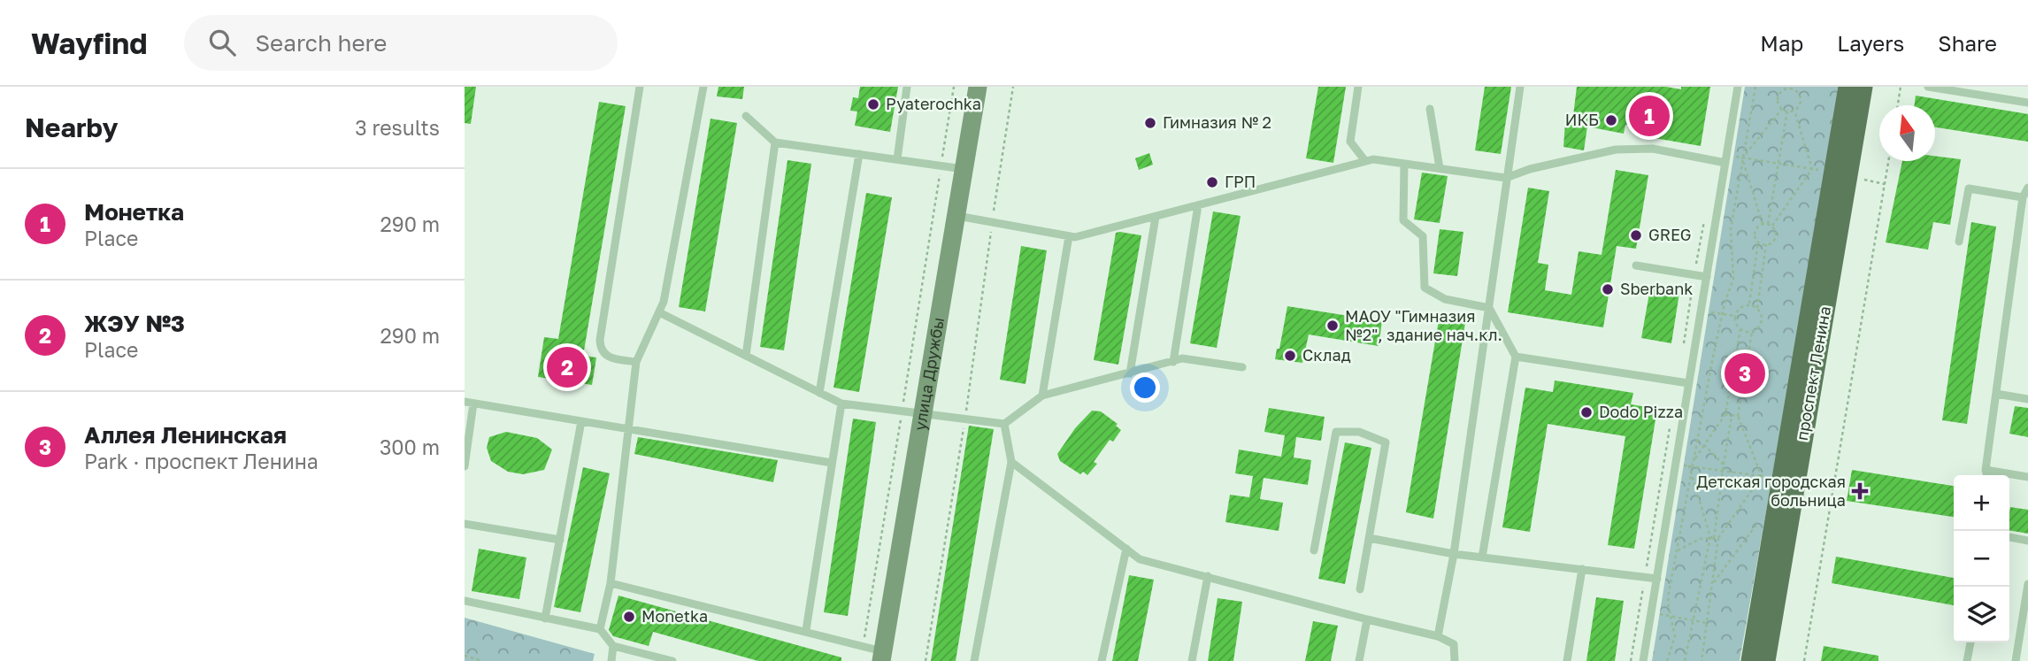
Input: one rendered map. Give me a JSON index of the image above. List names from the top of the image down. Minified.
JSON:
{"streets":{"main road":["улица Дружбы","проспект Ленина"]},"places":{"other":["Pyaterochka","ИКБ","Гимназия № 2","ГРП","GREG","Sberbank","МАОУ \"Гимназия №2\", здание нач.кл.","Склад","Dodo Pizza","Monetka"],"health":["Детская городская больница"]},"north":"top","page":{"header":"Wayfind","search":"Search here","nav":["Map","Layers","Share"],"heading":["Nearby","3 results"],"pins":["1","2","3"],"list":[{"mark":"1","name":"Монетка","note":"Place","value":"290 m"},{"mark":"2","name":"ЖЭУ №3","note":"Place","value":"290 m"},{"mark":"3","name":"Аллея Ленинская","note":"Park · проспект Ленина","value":"300 m"}],"map_buttons":["+","−"]}}
